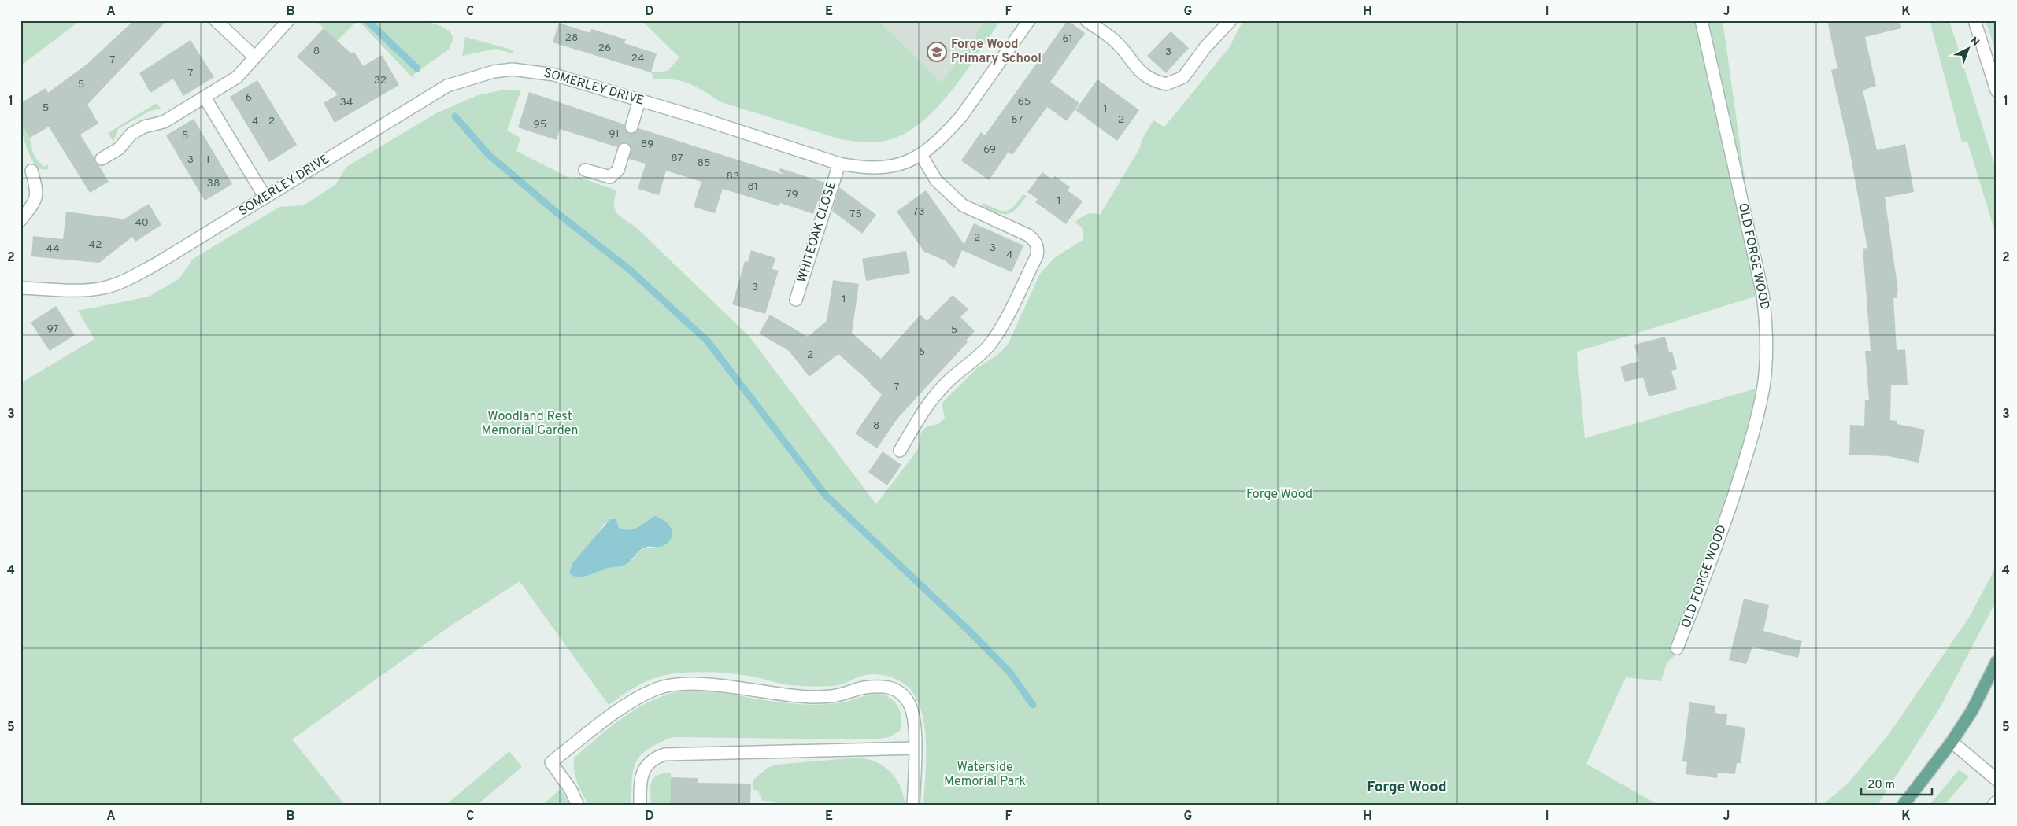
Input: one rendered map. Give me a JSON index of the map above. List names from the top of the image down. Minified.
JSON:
{"streets":{"street":["SOMERLEY DRIVE","WHITEOAK CLOSE","OLD FORGE WOOD"]},"crossings":[["SOMERLEY DRIVE","WHITEOAK CLOSE"]],"districts":["Forge Wood"],"parks":["Woodland Rest Memorial Garden","Forge Wood","Waterside Memorial Park"],"places":{"school or university":["Forge Wood Primary School"]},"house_numbers":["28","61","26","8","3","24","7","7","32","5","6","65","34","5","1","67","2","4","2","95","91","5","89","69","87","3","1","85","83","38","81","79","1","73","75","40","2","42","3","44","4","3","1","97","5","6","2","7","8"],"scale_bar":"20 m","north":"top right","grid":{"columns":["A","B","C","D","E","F","G","H","I","J","K"],"rows":["1","2","3","4","5"]}}
